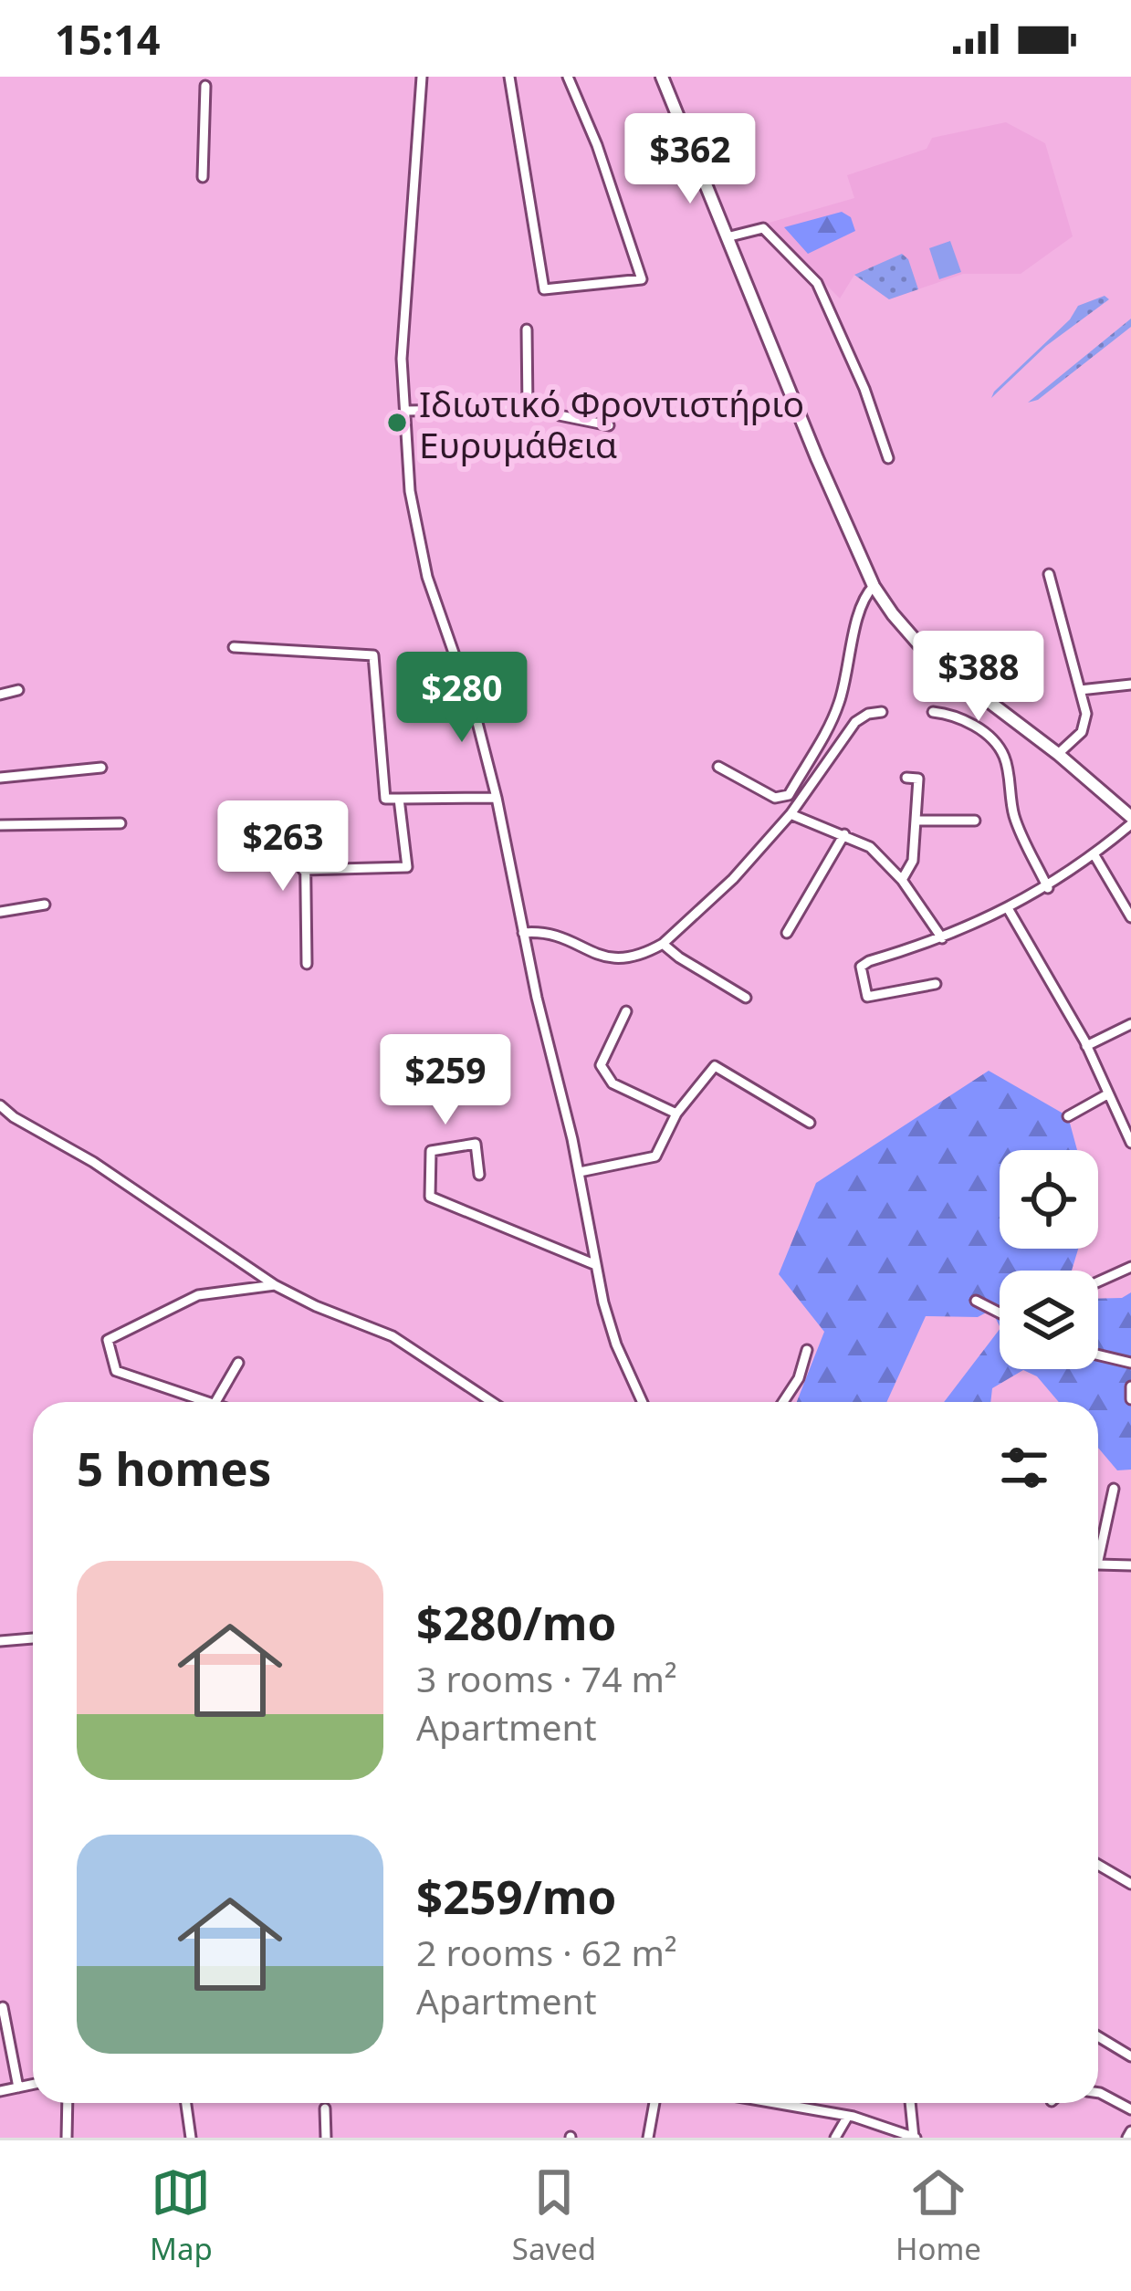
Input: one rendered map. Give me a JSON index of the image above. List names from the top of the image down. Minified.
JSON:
{"places":["Ιδιωτικό Φροντιστήριο Ευρυμάθεια"],"page":{"status":"15:14","price":["$362","$388","$280","$263","$259"],"heading":"5 homes","list":[{"name":"$280/mo","note":"3 rooms · 74 m² · Apartment"},{"name":"$259/mo","note":"2 rooms · 62 m² · Apartment"}],"tabs":["Map","Saved","Home"]}}
